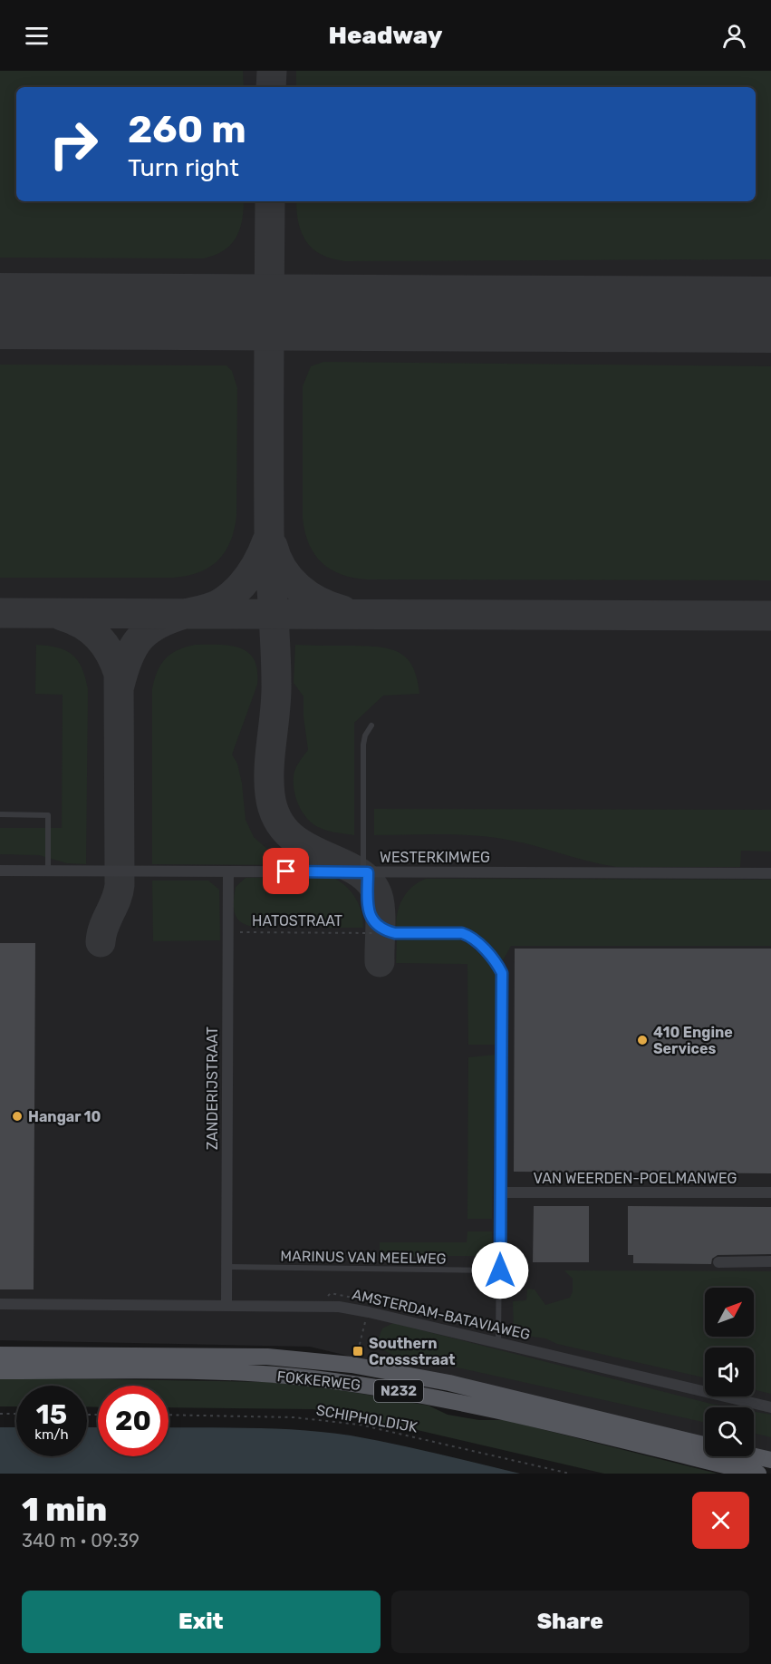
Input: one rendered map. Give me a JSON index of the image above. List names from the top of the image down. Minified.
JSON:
{"streets":{"main road":["FOKKERWEG","N232"],"street":["WESTERKIMWEG","ZANDERIJSTRAAT","VAN WEERDEN-POELMANWEG","AMSTERDAM-BATAVIAWEG"],"lane":["MARINUS VAN MEELWEG"],"path":["HATOSTRAAT","SCHIPHOLDIJK"]},"crossings":[["WESTERKIMWEG","ZANDERIJSTRAAT"],["HATOSTRAAT","ZANDERIJSTRAAT"],["ZANDERIJSTRAAT","MARINUS VAN MEELWEG"],["ZANDERIJSTRAAT","AMSTERDAM-BATAVIAWEG"]],"places":{"other":["410 Engine Services","Hangar 10"],"transit":["Southern Crossstraat"]},"north":"top right","page":{"header":"Headway","turn":["260 m","Turn right"],"speed":"15 km/h","limit":"20","heading":["1 min","340 m · 09:39"],"buttons":["Exit","Share"]}}
